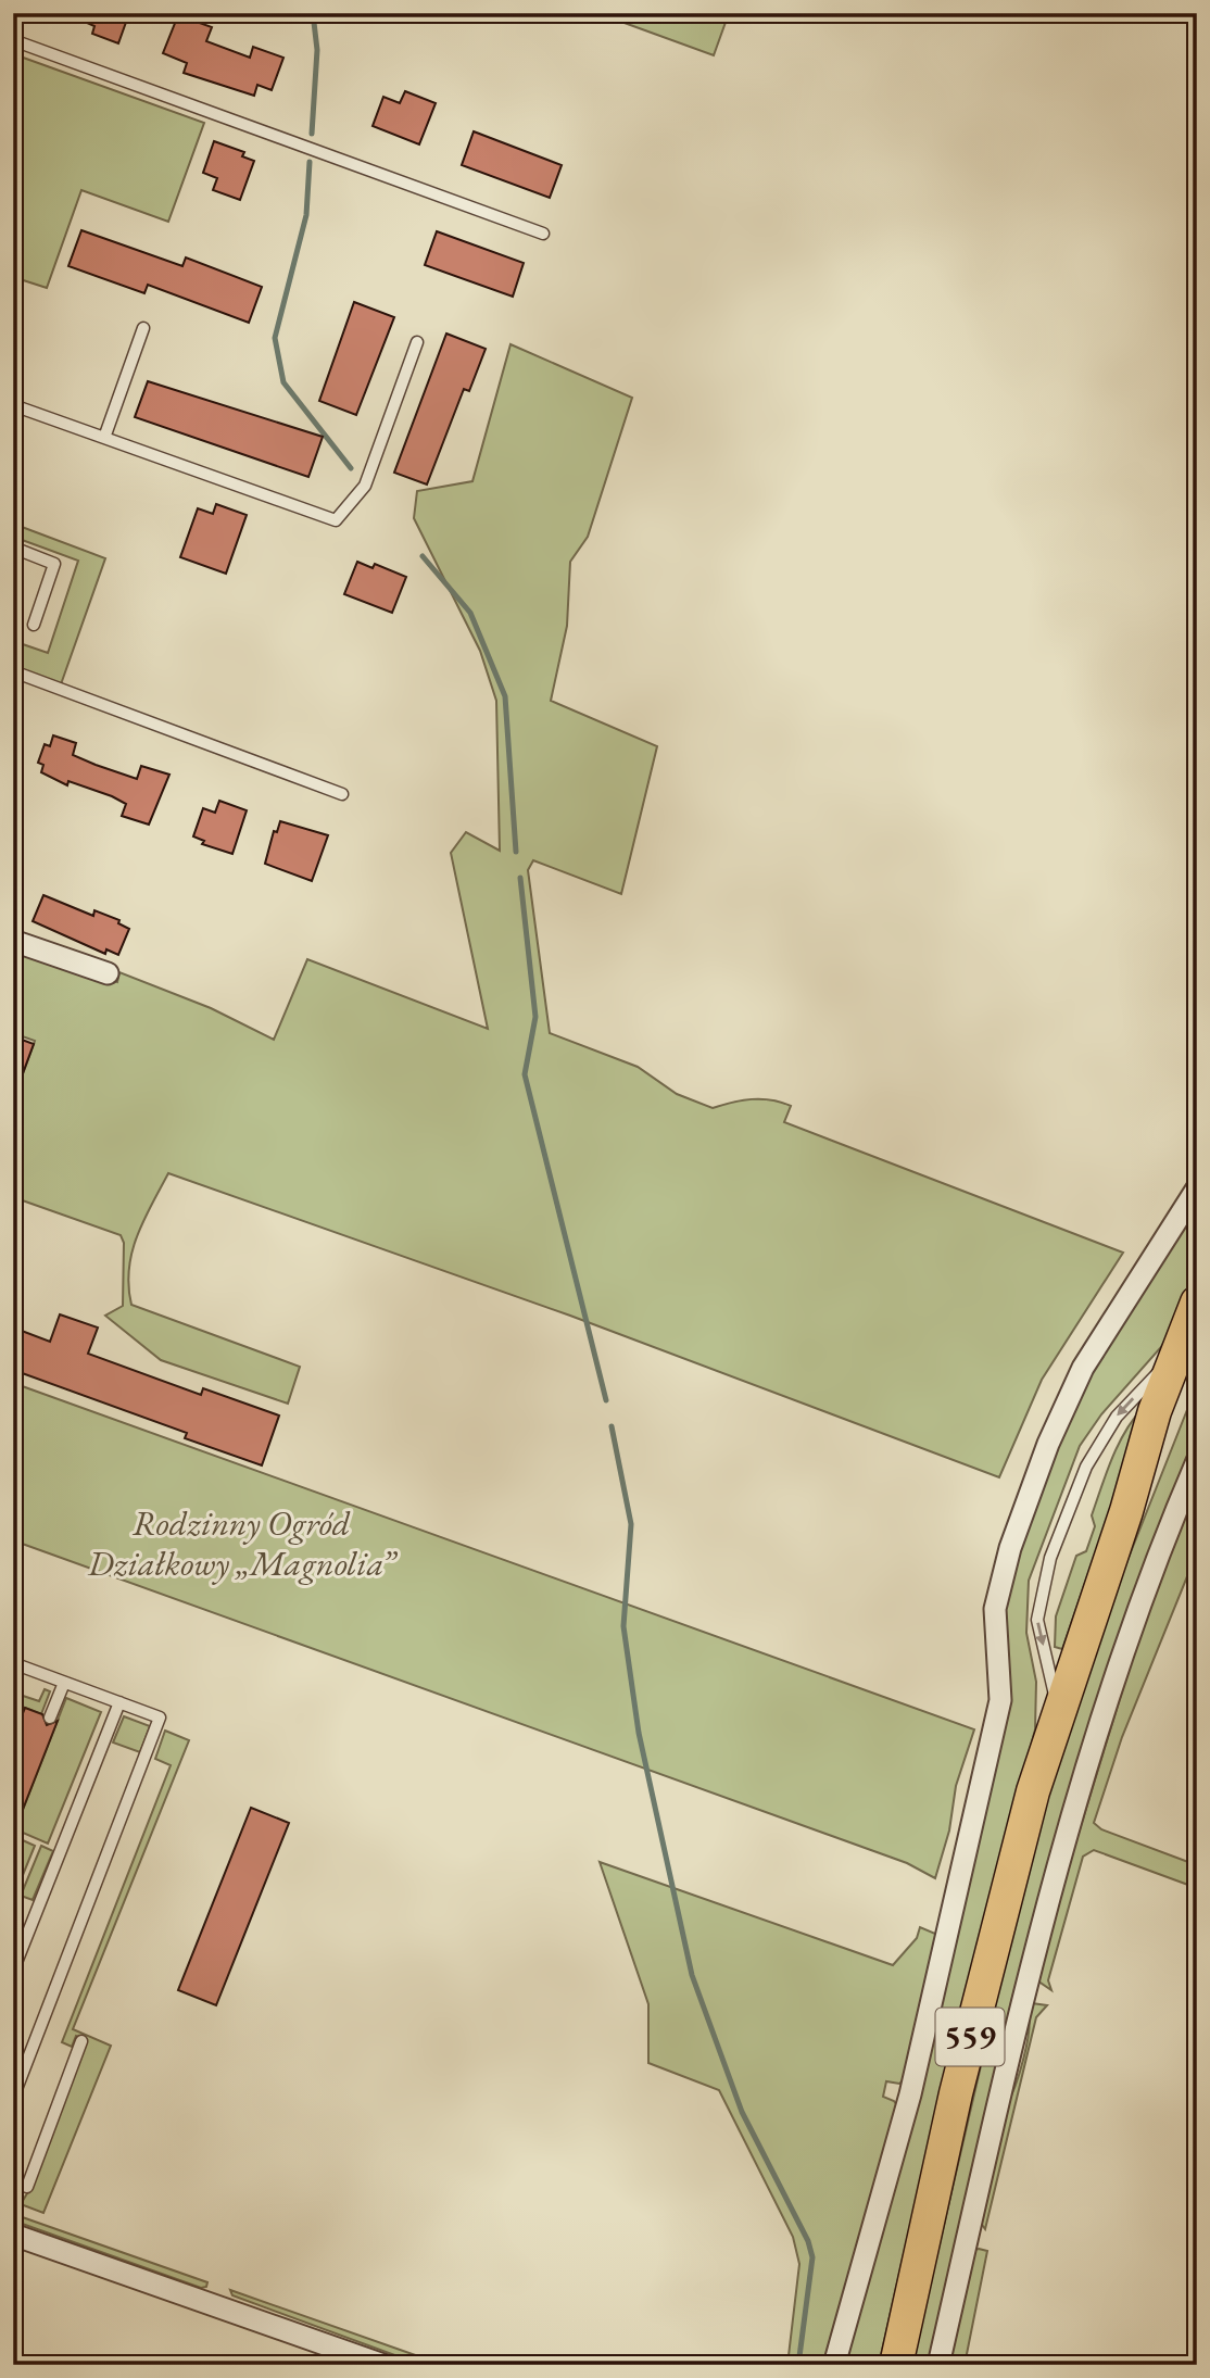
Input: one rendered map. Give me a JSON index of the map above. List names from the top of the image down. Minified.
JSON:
{"streets":{"main road":["559"]},"parks":["Rodzinny Ogród Działkowy „Magnolia”"]}
